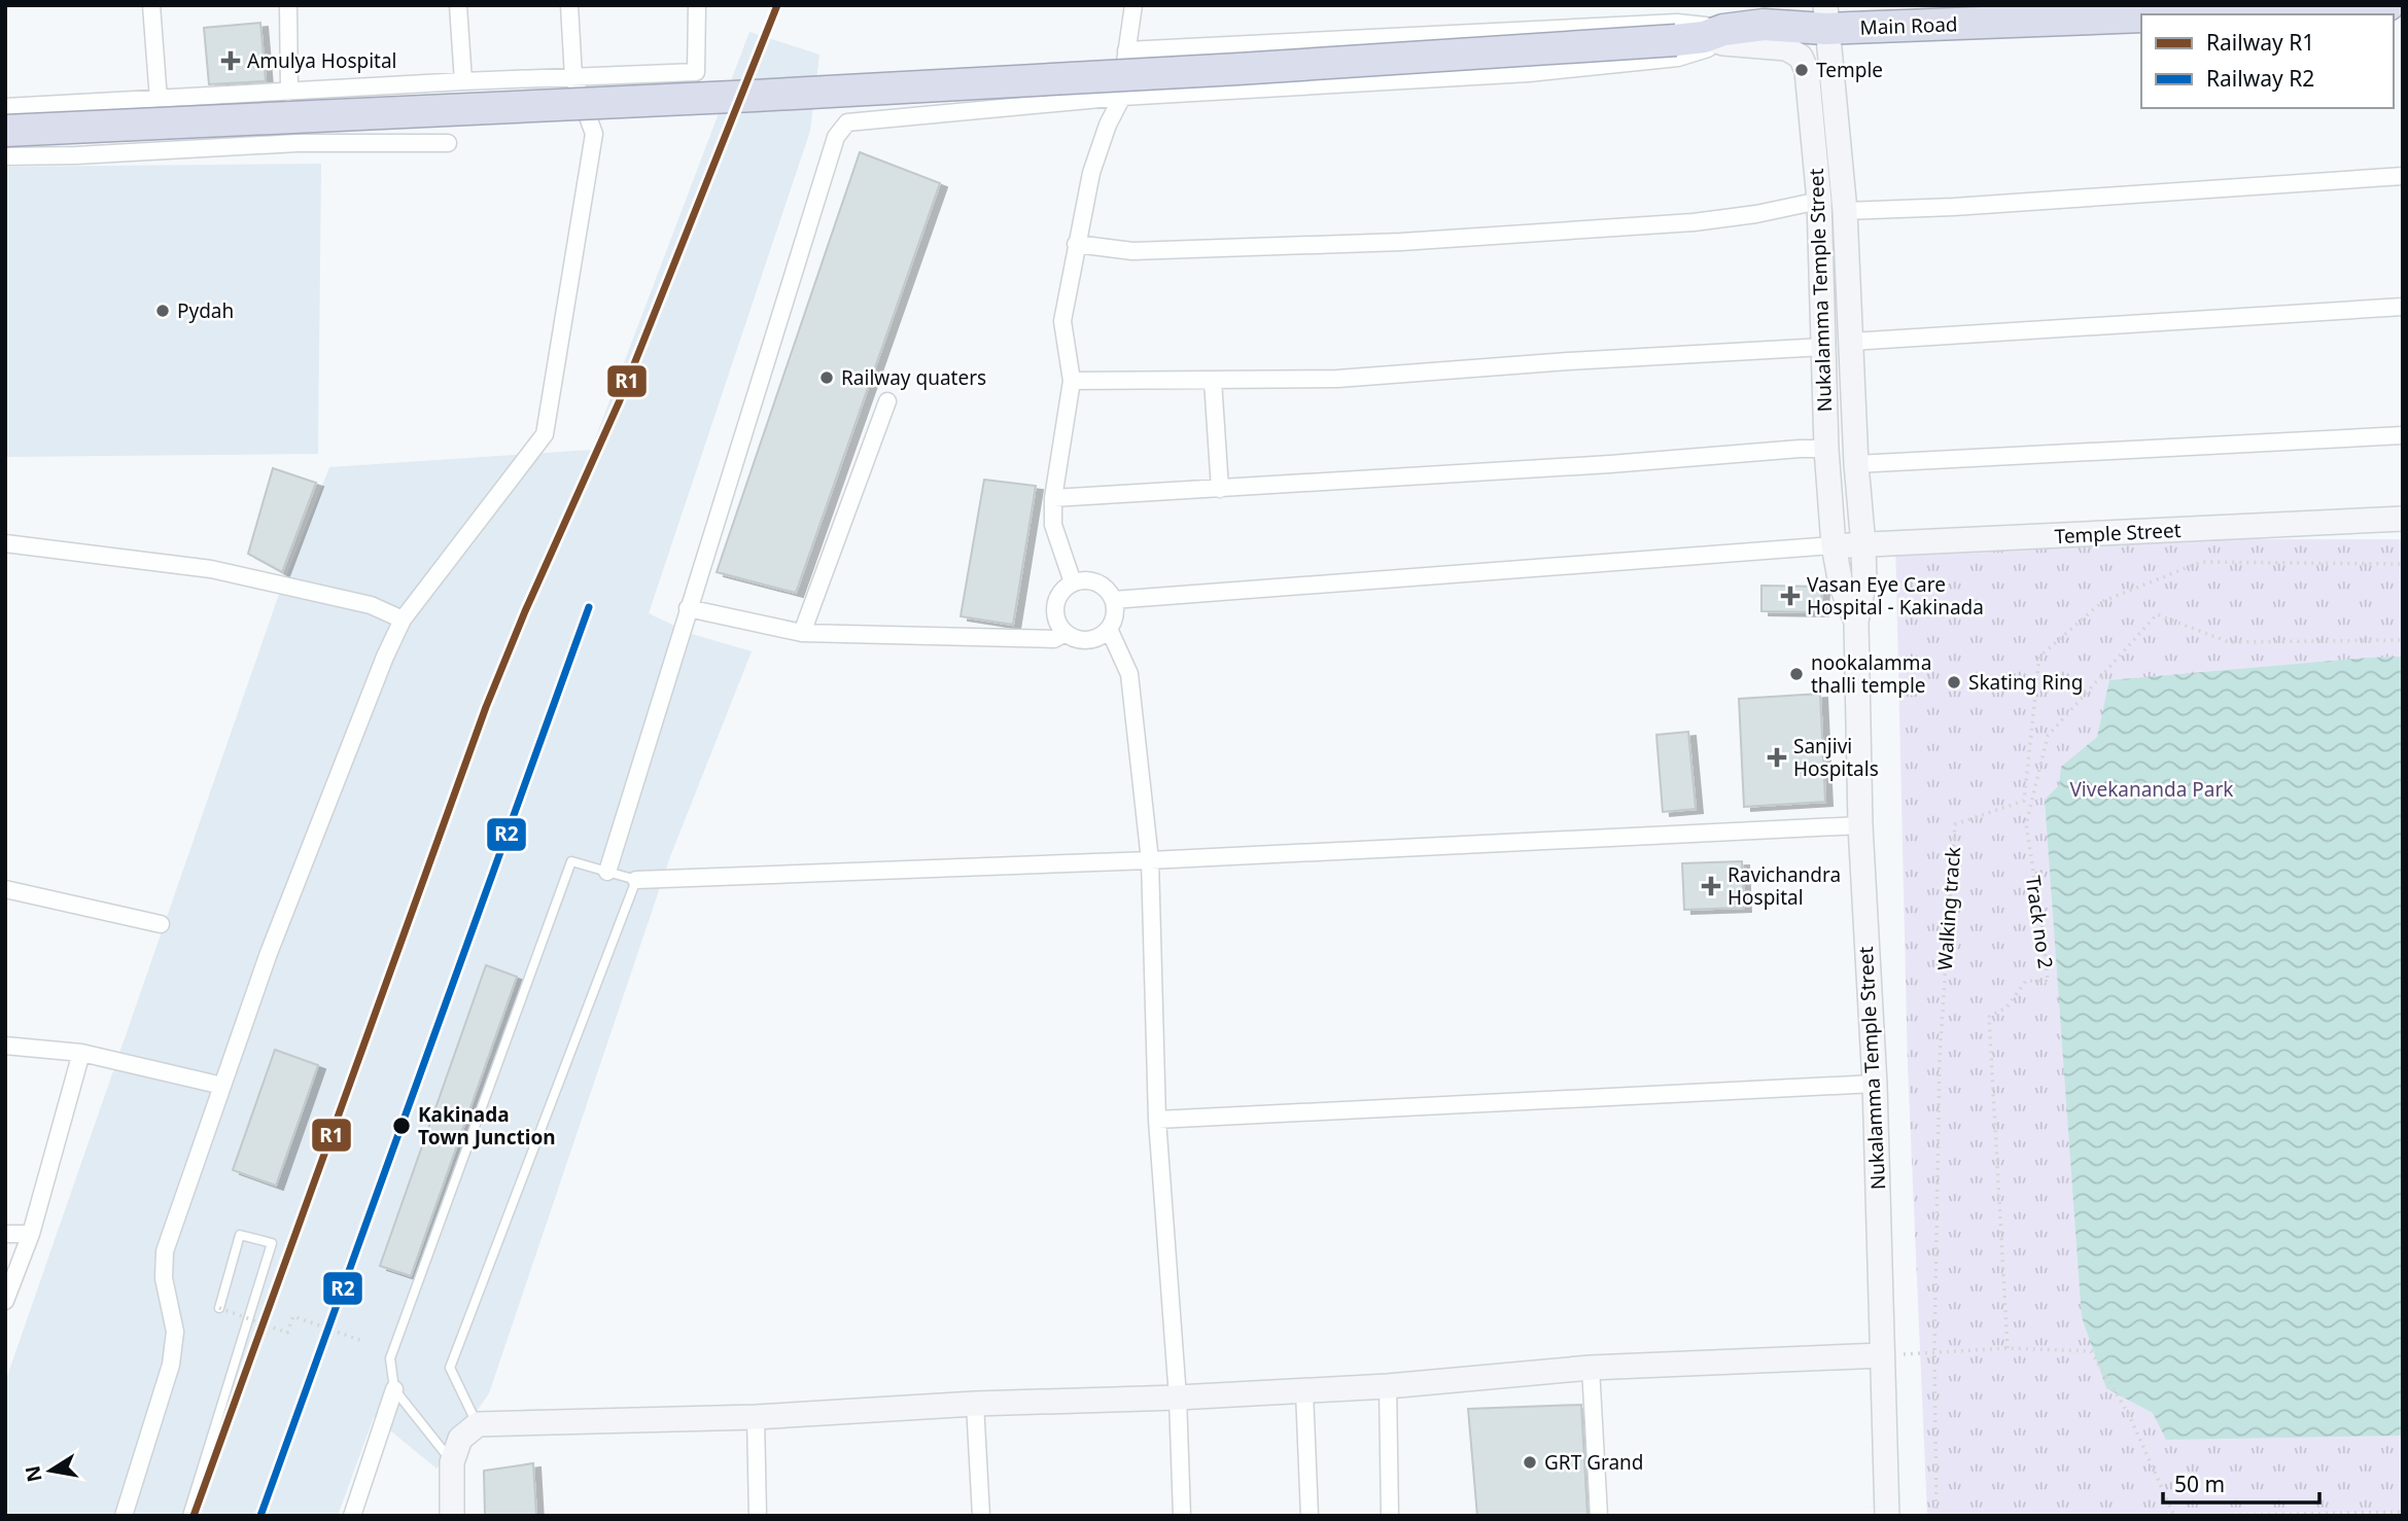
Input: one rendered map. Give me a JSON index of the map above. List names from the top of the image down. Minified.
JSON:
{"streets":{"highway":["Main Road"],"street":["Nukalamma Temple Street","Temple Street"],"path":["Walking track","Track no 2"]},"crossings":[["Main Road","Nukalamma Temple Street"],["Nukalamma Temple Street","Temple Street"]],"parks":["Vivekananda Park"],"places":{"health":["Amulya Hospital","Vasan Eye Care Hospital - Kakinada","Sanjivi Hospitals","Ravichandra Hospital"],"other":["Temple","Pydah","Railway quaters","nookalamma thalli temple","Skating Ring","Kakinada Town Junction","GRT Grand"]},"lines":["rail line R1","rail line R2"],"legend":["Railway R1","Railway R2"],"scale_bar":"50 m","north":"left"}
